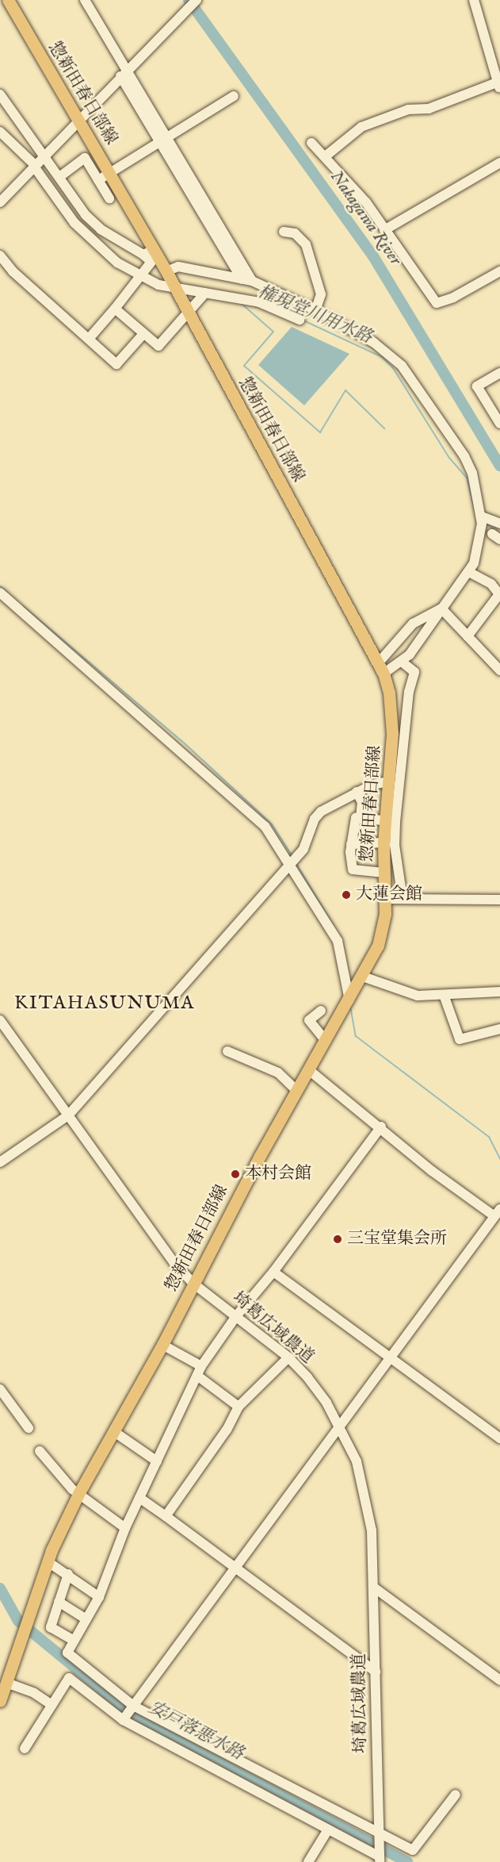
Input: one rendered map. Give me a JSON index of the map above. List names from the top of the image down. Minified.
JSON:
{"streets":{"main road":["惣新田春日部線"],"street":["埼葛広域農道"]},"crossings":[["惣新田春日部線","埼葛広域農道"]],"districts":["KITAHASUNUMA"],"water":["Nakagawa River","権現堂川用水路","安戸落悪水路"],"places":["大蓮会館","本村会館","三宝堂集会所"]}
